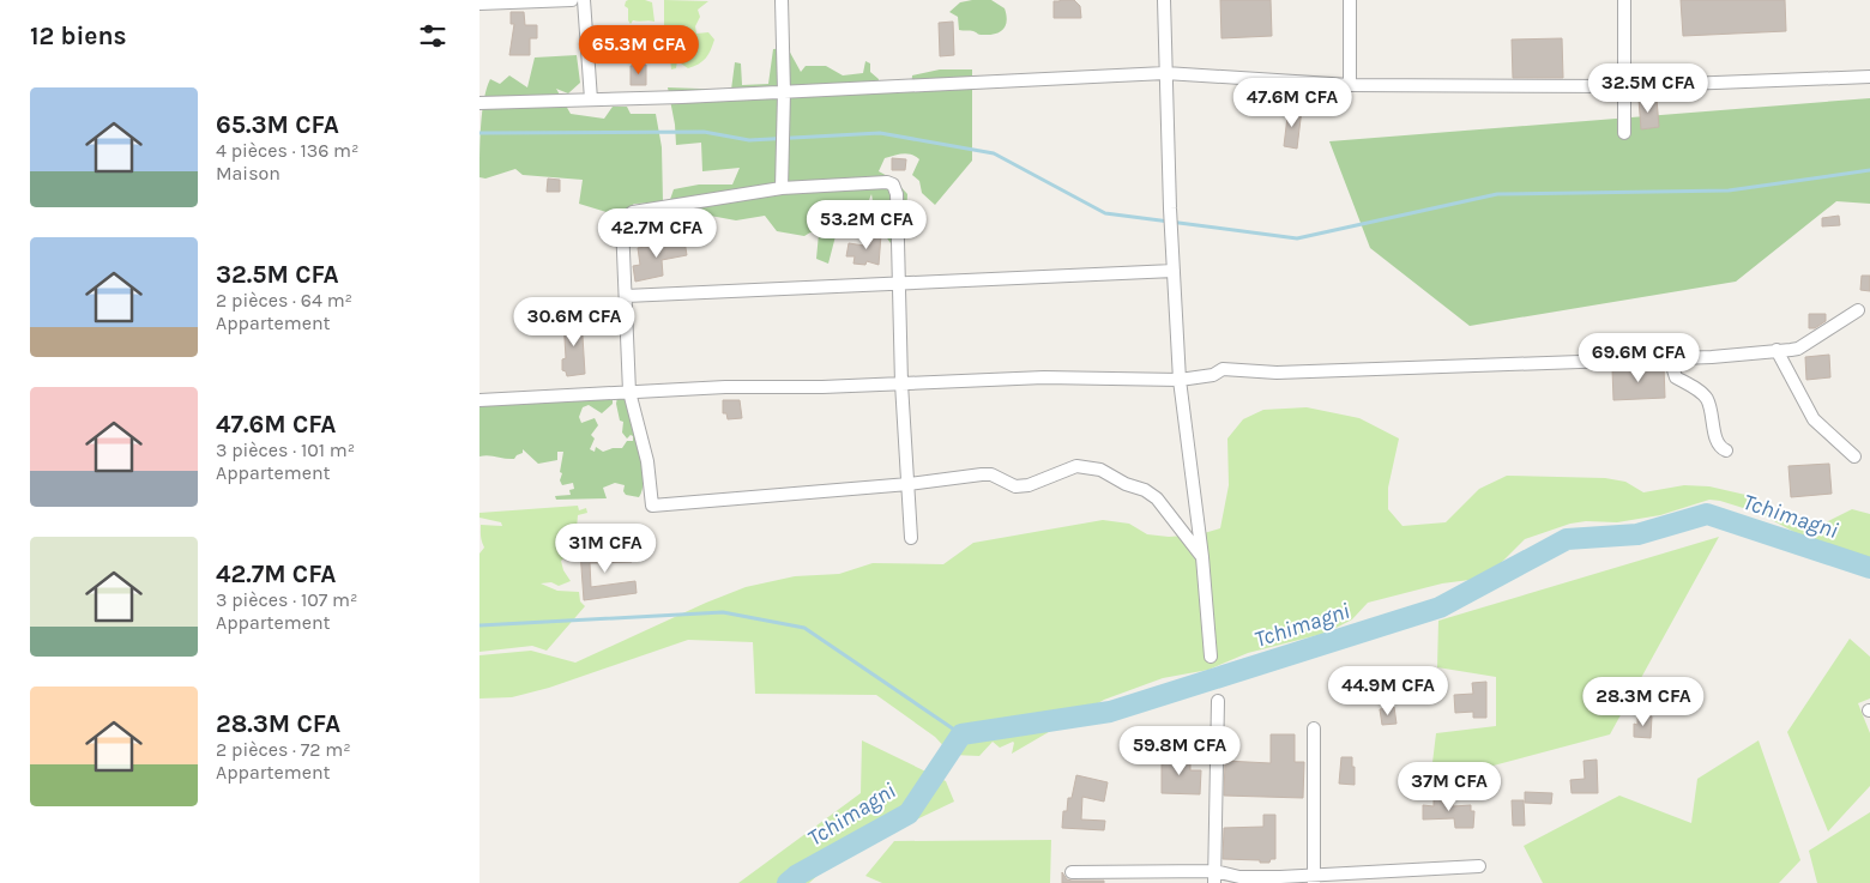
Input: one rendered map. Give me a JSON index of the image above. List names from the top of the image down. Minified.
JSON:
{"water":["Tchimagni"],"page":{"heading":"12 biens","price":["65.3M CFA","32.5M CFA","47.6M CFA","53.2M CFA","42.7M CFA","30.6M CFA","69.6M CFA","31M CFA","44.9M CFA","28.3M CFA","59.8M CFA","37M CFA"],"list":[{"name":"65.3M CFA","note":"4 pièces · 136 m² · Maison"},{"name":"32.5M CFA","note":"2 pièces · 64 m² · Appartement"},{"name":"47.6M CFA","note":"3 pièces · 101 m² · Appartement"},{"name":"42.7M CFA","note":"3 pièces · 107 m² · Appartement"},{"name":"28.3M CFA","note":"2 pièces · 72 m² · Appartement"}]}}
